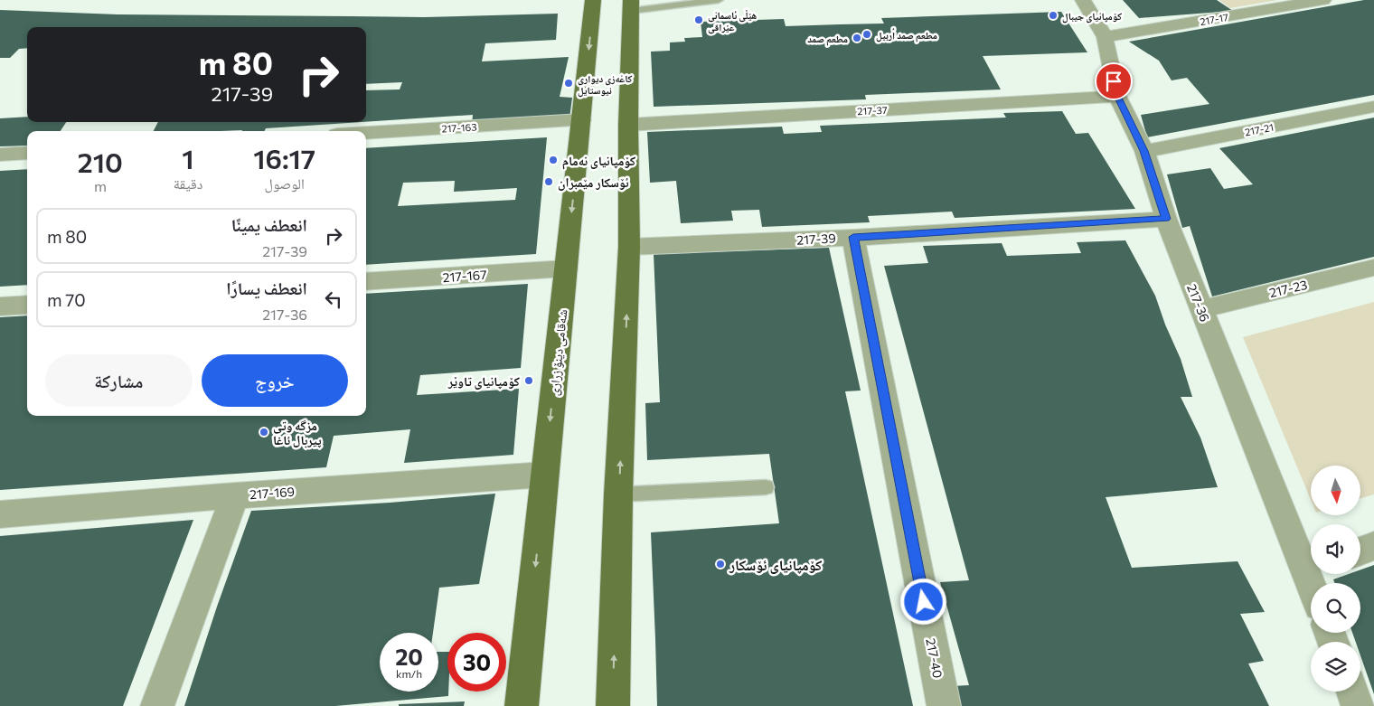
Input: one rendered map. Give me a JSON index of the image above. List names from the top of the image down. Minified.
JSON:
{"streets":{"main road":["شەقامی دینۆ زراری"],"street":["217-17","217-37","217-163","217-21","217-39","217-167","217-23","217-36","217-169","217-40"]},"crossings":[["217-17","217-36"],["217-37","217-36"],["217-163","شەقامی دینۆ زراری"],["217-21","217-36"],["217-39","217-36"],["217-39","217-40"],["217-167","شەقامی دینۆ زراری"],["217-23","217-36"],["شەقامی دینۆ زراری","217-169"]],"places":["کۆمپانیای جیبال","هێڵی ئاسمانی عێراقی","مطعم صمد أربيل","مطعم صمد","کاغەزی دیواری نیوستایل","کۆمپانیای نەمام","ئۆسکار مێمبران","کۆمپانیای تاوێر","مزگه وتى پيربال ئاغا","کۆمپانیای ئۆسکار"],"north":"bottom","page":{"turn":["80 m","217-39"],"eta":["16:17","الوصول","1","دقيقة","210","m"],"list":[{"name":"انعطف يمينًا","note":"217-39","value":"80 m"},{"name":"انعطف يسارًا","note":"217-36","value":"70 m"}],"buttons":["خروج","مشاركة"],"speed":"20 km/h","limit":"30"}}
